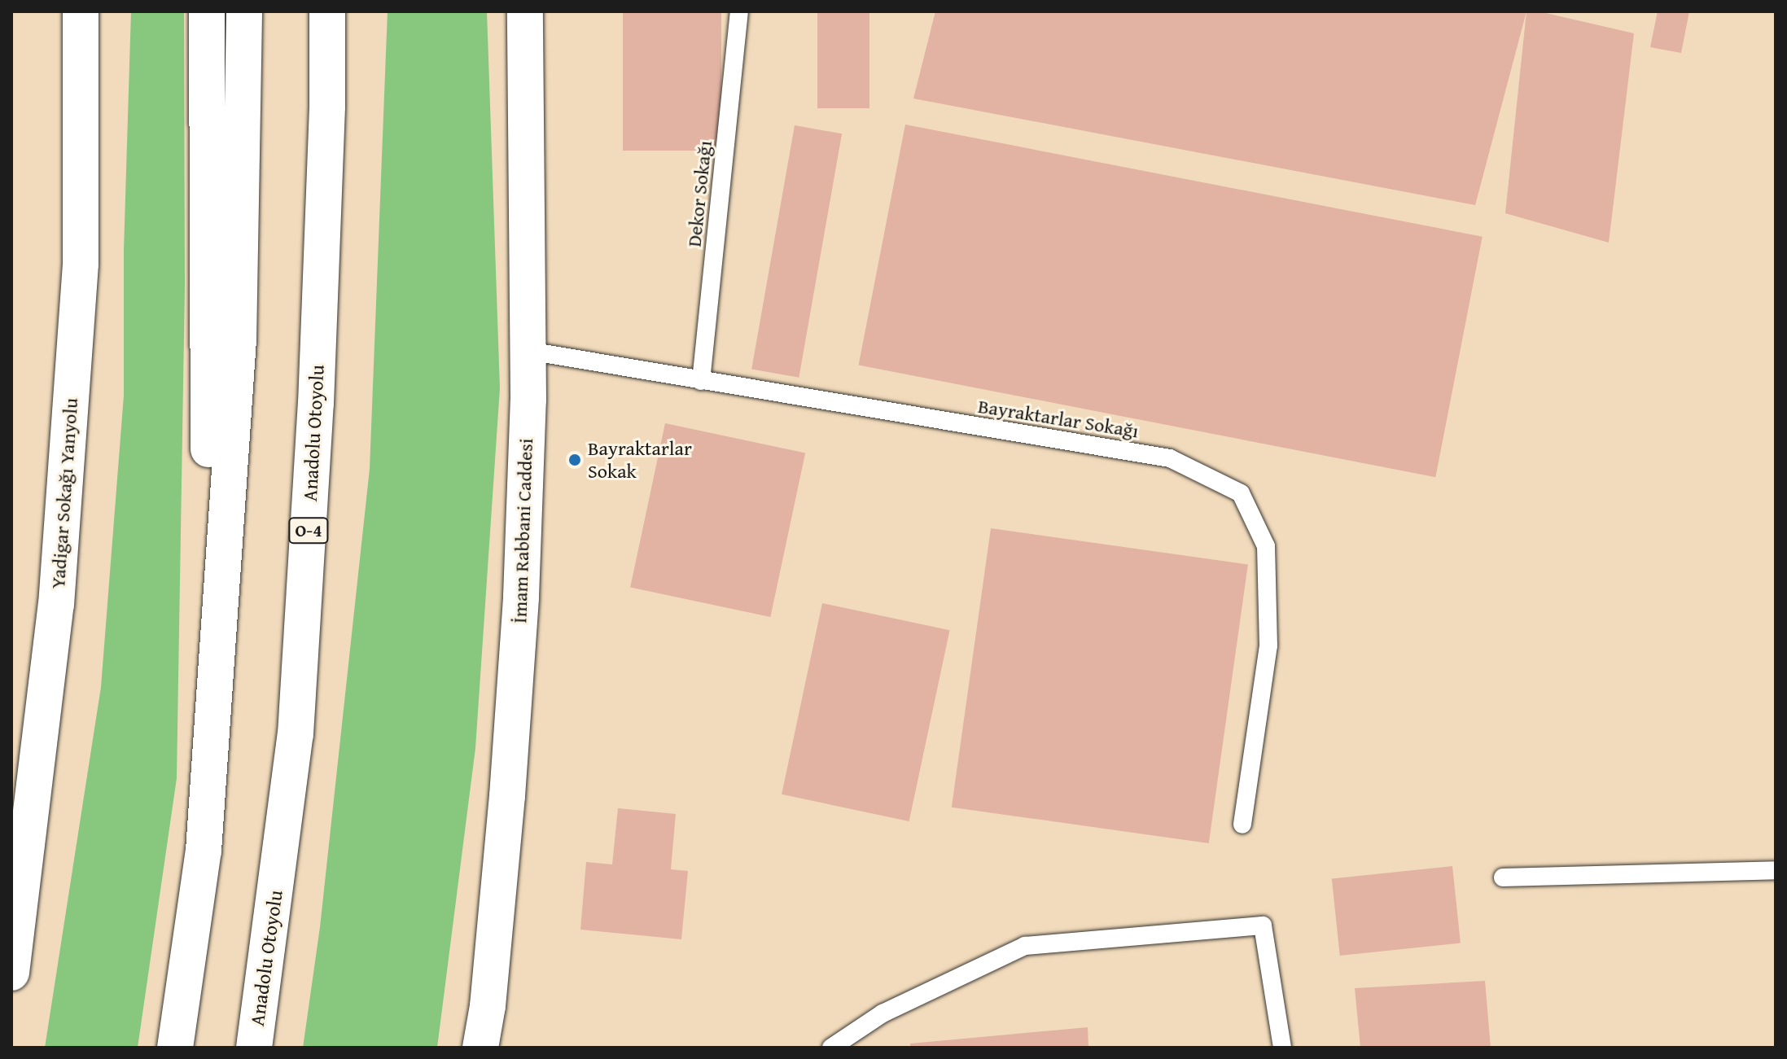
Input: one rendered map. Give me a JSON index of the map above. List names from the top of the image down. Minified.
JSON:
{"streets":{"main road":["Anadolu Otoyolu","Yadigar Sokağı Yanyolu","O-4","İmam Rabbani Caddesi"],"lane":["Dekor Sokağı","Bayraktarlar Sokağı"]},"crossings":[["Dekor Sokağı","Bayraktarlar Sokağı"],["Bayraktarlar Sokağı","İmam Rabbani Caddesi"]],"places":["Bayraktarlar Sokak"]}
